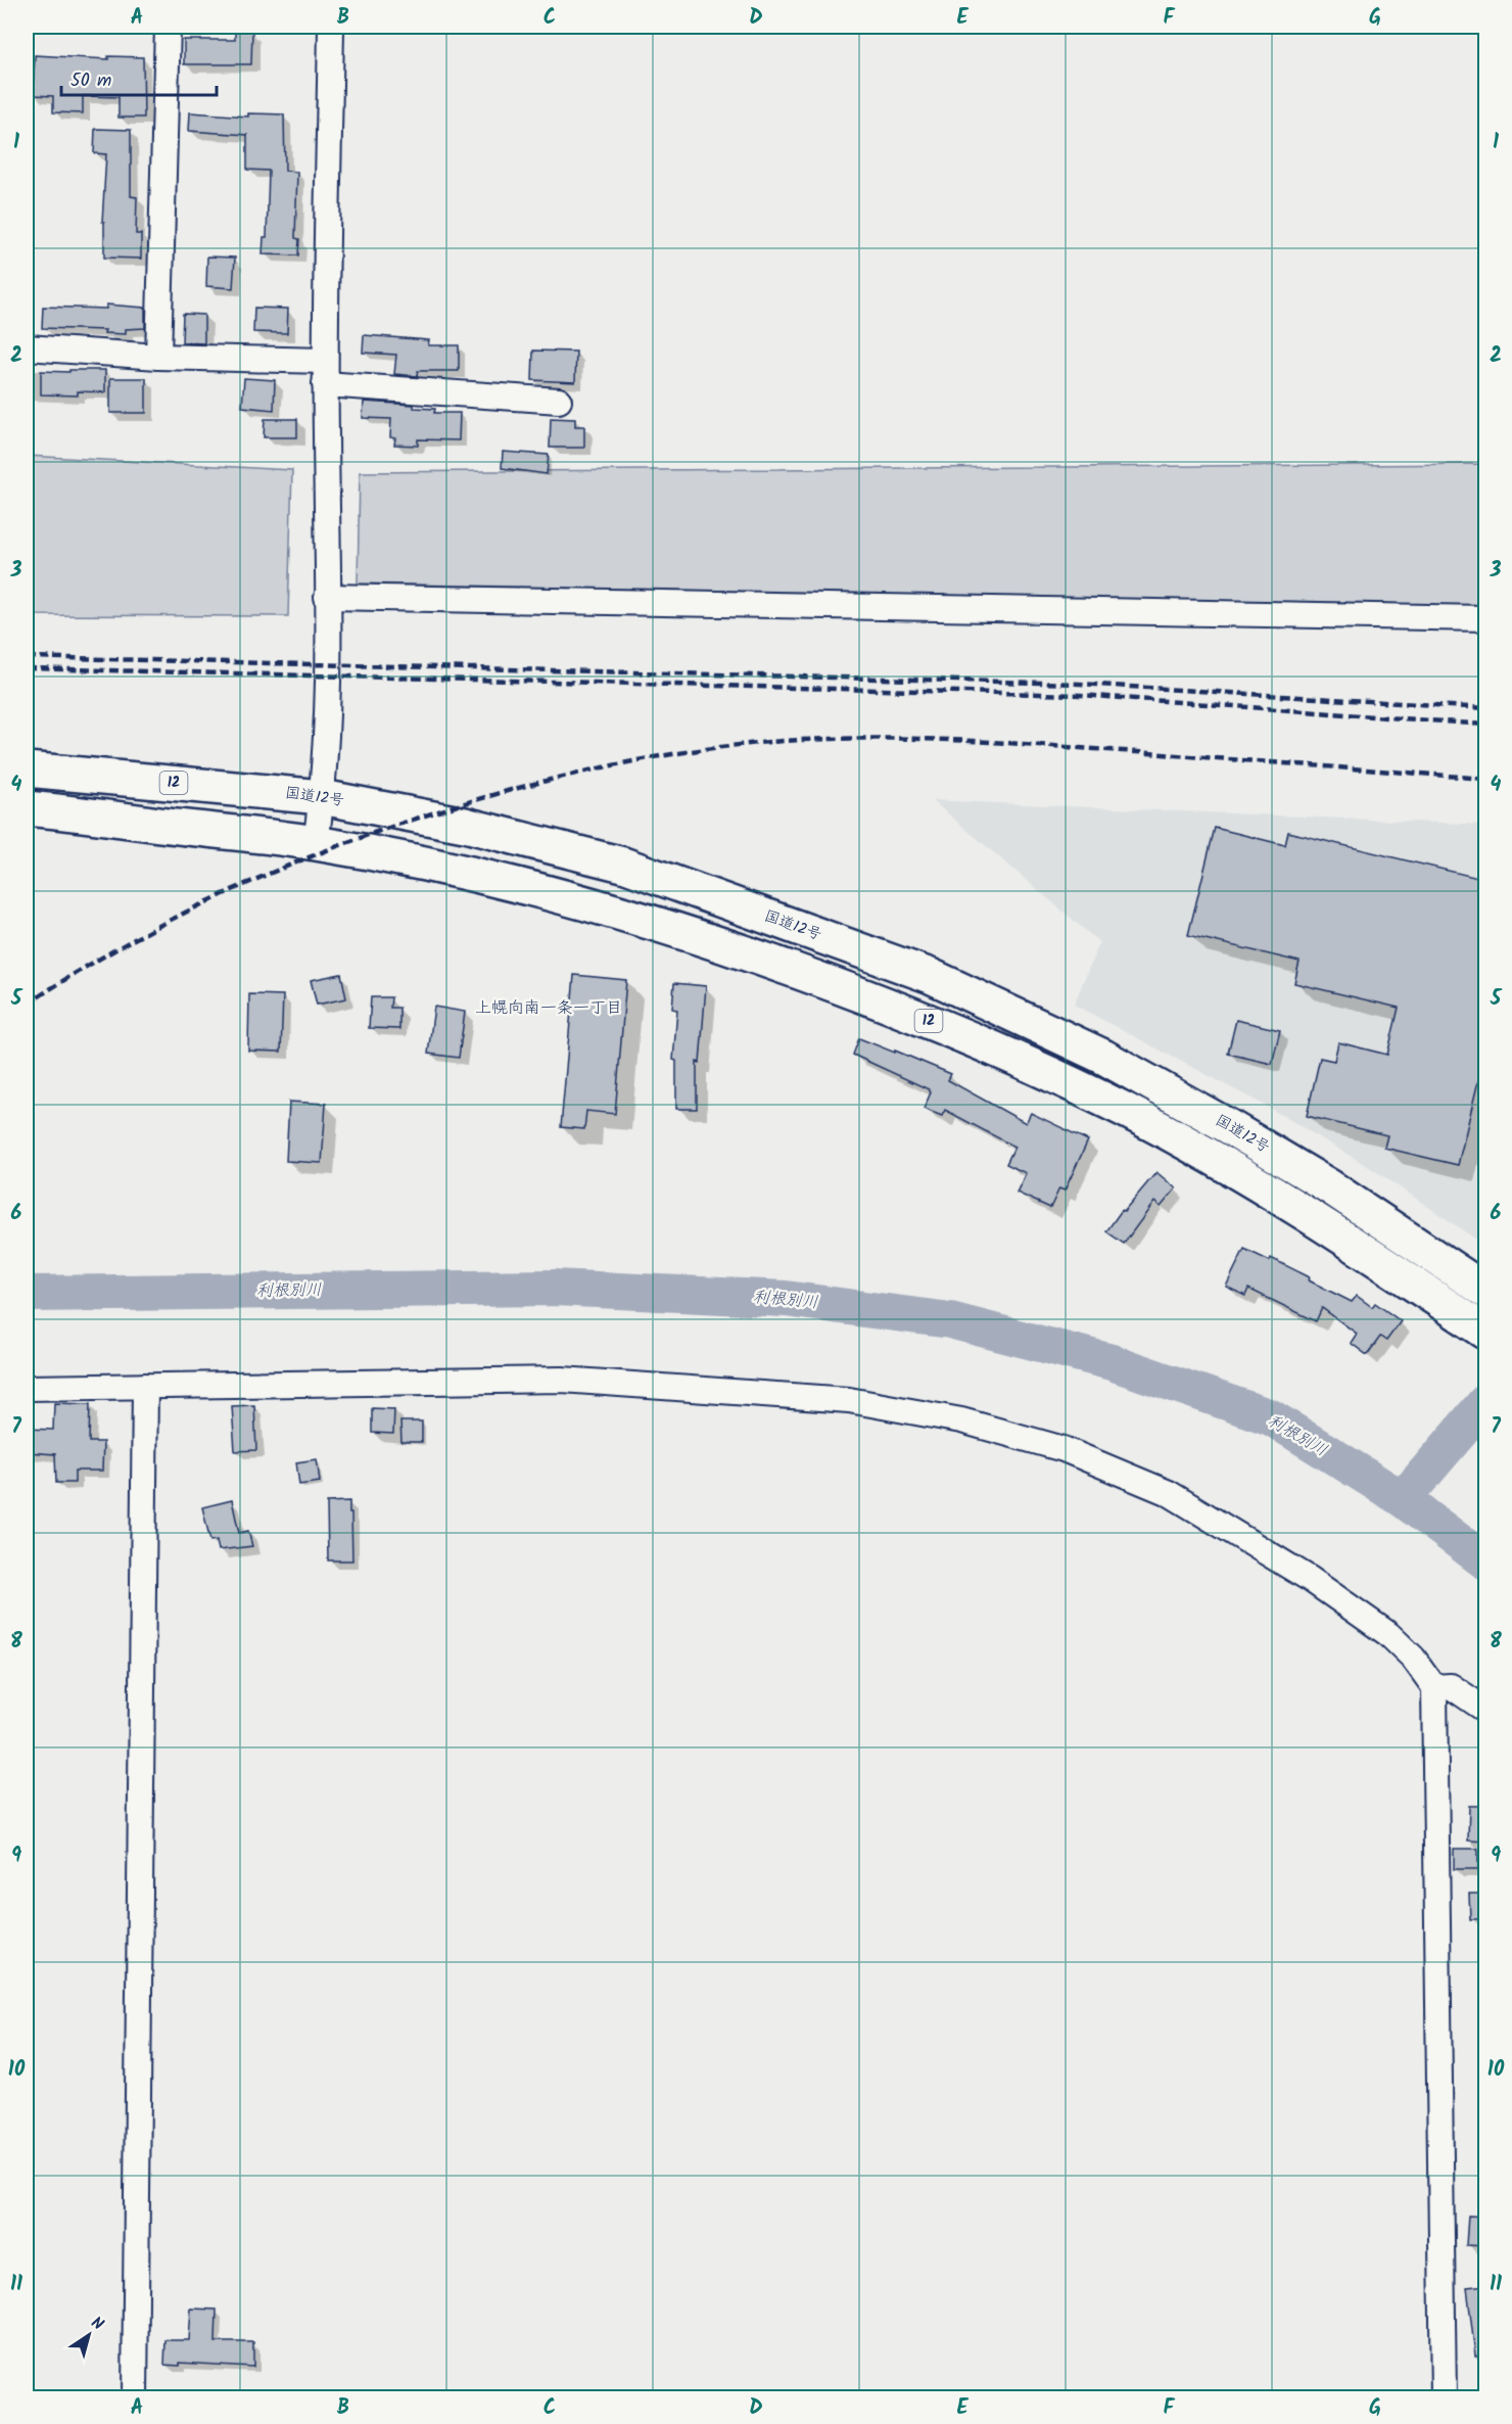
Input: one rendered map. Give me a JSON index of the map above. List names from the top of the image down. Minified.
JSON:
{"streets":{"highway":["12","国道12号"]},"districts":["上幌向南一条一丁目"],"water":["利根別川"],"scale_bar":"50 m","north":"top right","grid":{"columns":["A","B","C","D","E","F","G"],"rows":["1","2","3","4","5","6","7","8","9","10","11"]}}
